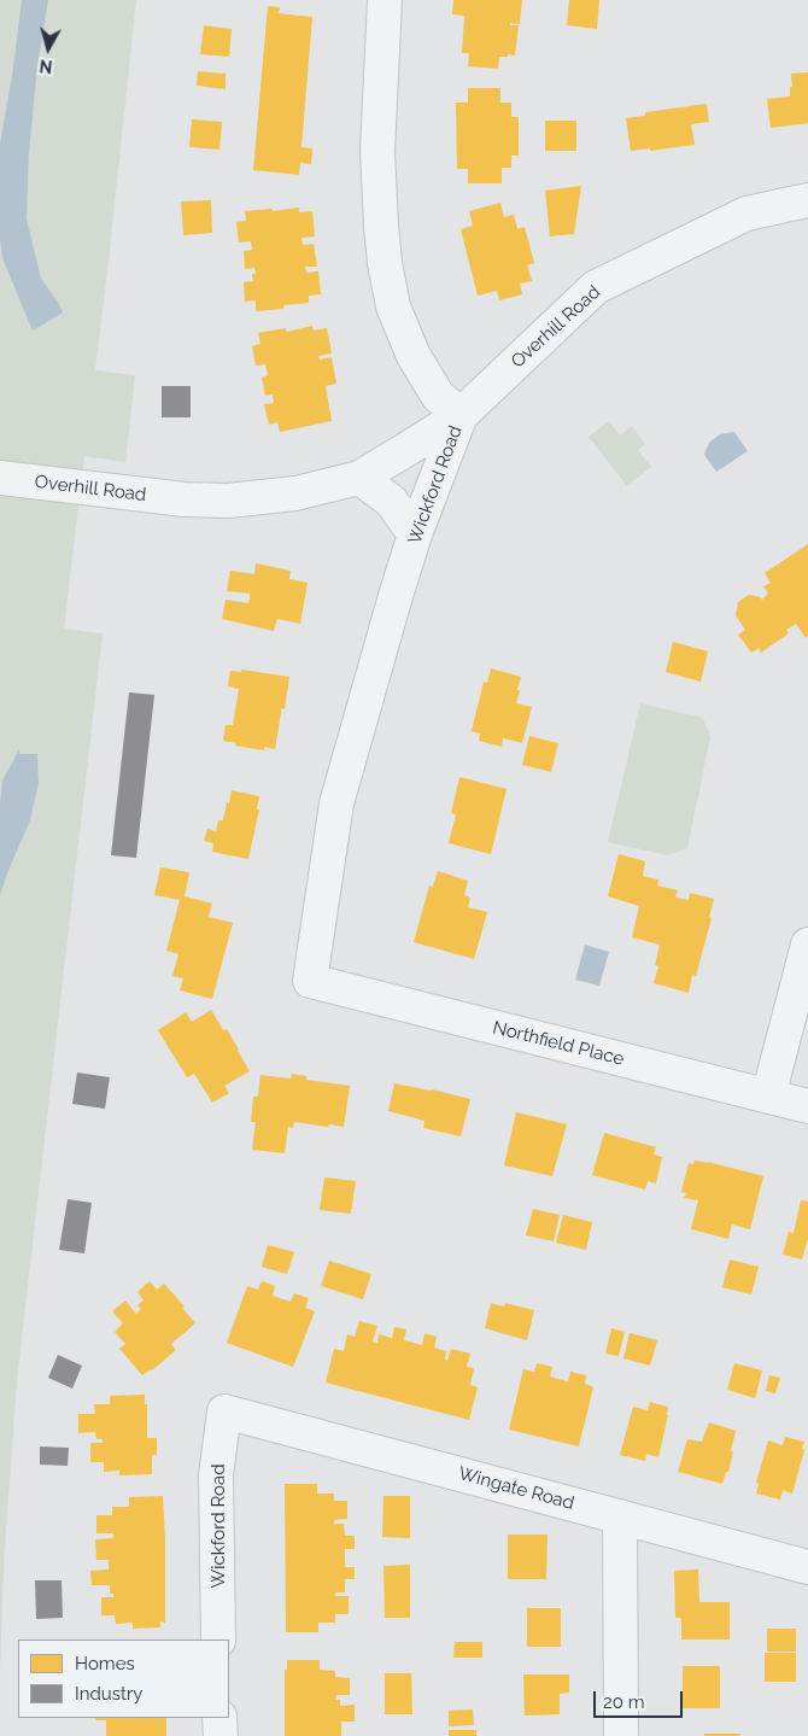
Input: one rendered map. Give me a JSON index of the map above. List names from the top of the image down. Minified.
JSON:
{"streets":{"street":["Overhill Road","Wickford Road","Northfield Place","Wingate Road"]},"crossings":[["Overhill Road","Wickford Road"],["Wickford Road","Northfield Place"],["Wickford Road","Wingate Road"]],"legend":["Homes","Industry"],"scale_bar":"20 m","north":"bottom"}
